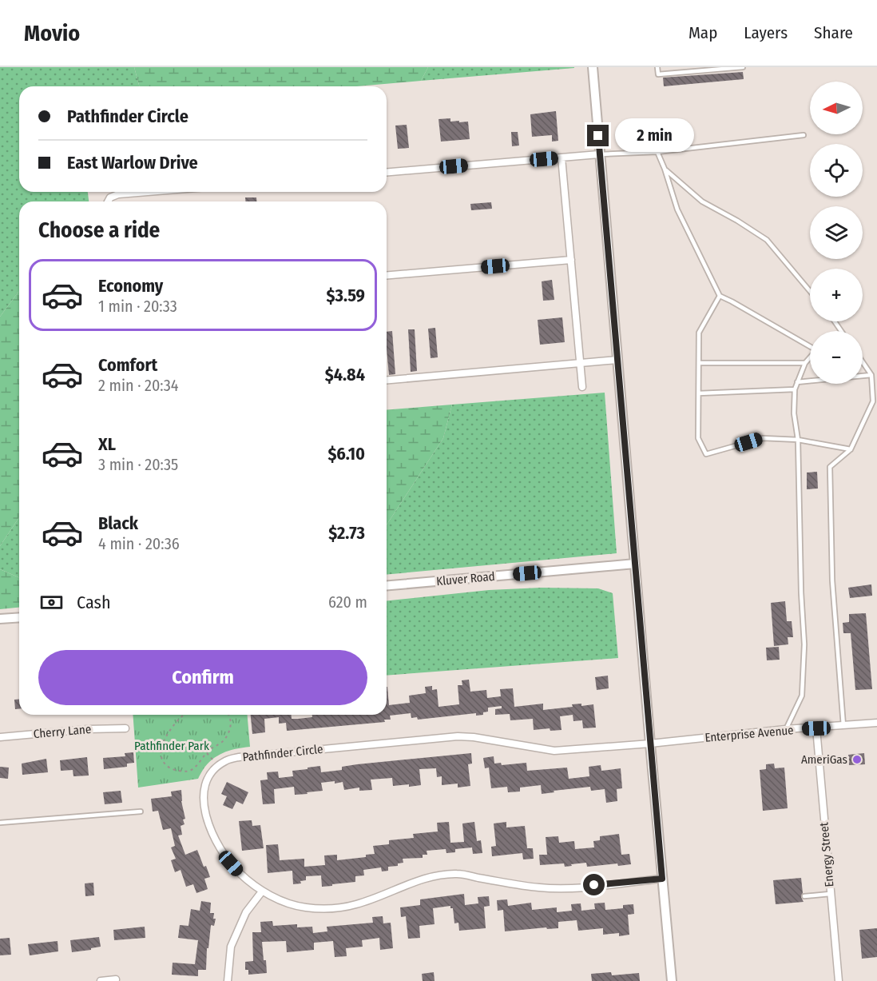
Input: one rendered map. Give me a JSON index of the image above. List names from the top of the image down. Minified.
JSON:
{"streets":{"street":["Kluver Road","Cherry Lane","Enterprise Avenue","Pathfinder Circle","Energy Street"]},"crossings":[["Enterprise Avenue","Pathfinder Circle"],["Enterprise Avenue","Energy Street"]],"parks":["Pathfinder Park"],"places":["AmeriGas"],"north":"left","page":{"header":"Movio","nav":["Map","Layers","Share"],"map_buttons":["+","−"],"banner":["Pathfinder Circle","East Warlow Drive"],"bubble":"2 min","heading":"Choose a ride","list":[{"name":"Economy","note":"1 min · 20:33","value":"$3.59"},{"name":"Comfort","note":"2 min · 20:34","value":"$4.84"},{"name":"XL","note":"3 min · 20:35","value":"$6.10"},{"name":"Black","note":"4 min · 20:36","value":"$2.73"}],"pay":["Cash","620 m"],"buttons":"Confirm"}}
